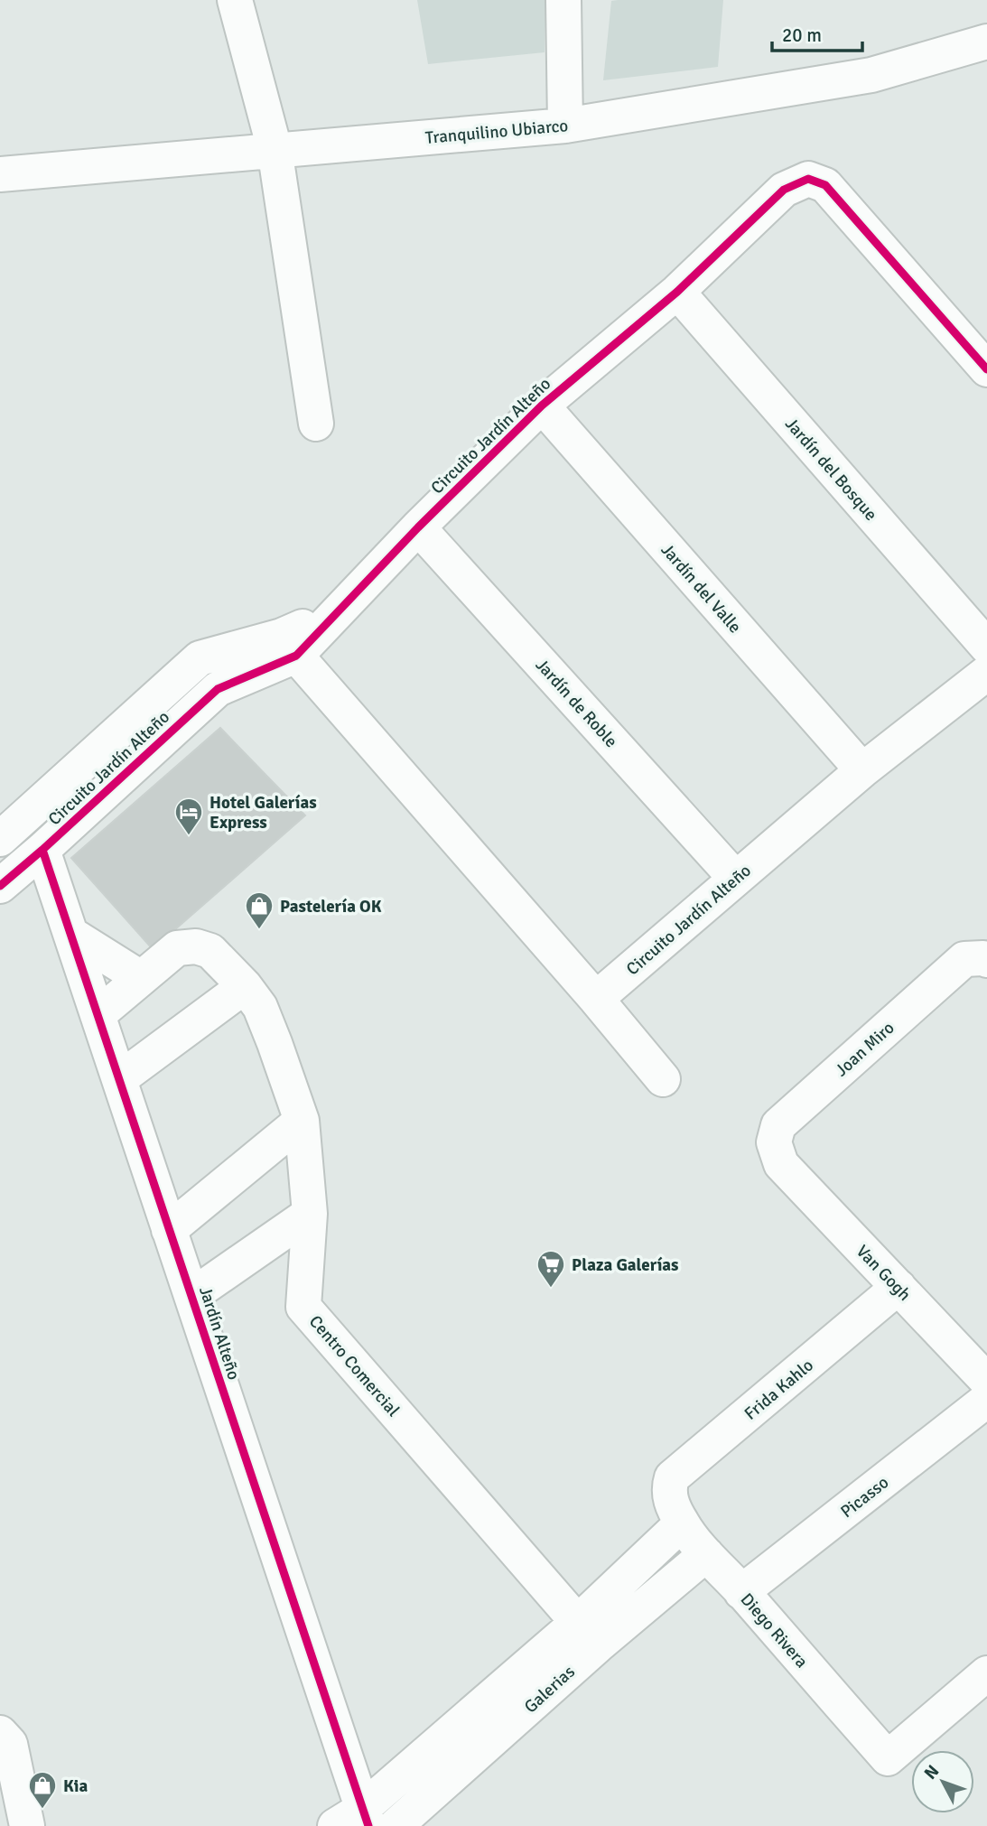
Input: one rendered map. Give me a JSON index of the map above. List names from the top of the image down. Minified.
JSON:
{"streets":{"street":["Tranquilino Ubiarco","Circuito Jardín Alteño","Jardín del Bosque","Jardín del Valle","Jardín de Roble","Joan Miro","Van Gogh","Jardín Alteño","Centro Comercial","Frida Kahlo","Picasso","Diego Rivera","Galerias"]},"crossings":[["Circuito Jardín Alteño","Jardín del Bosque"],["Circuito Jardín Alteño","Jardín del Valle"],["Circuito Jardín Alteño","Jardín de Roble"],["Circuito Jardín Alteño","Jardín Alteño"],["Joan Miro","Van Gogh"],["Van Gogh","Frida Kahlo"],["Jardín Alteño","Centro Comercial"],["Jardín Alteño","Frida Kahlo"],["Jardín Alteño","Diego Rivera"],["Jardín Alteño","Galerias"],["Centro Comercial","Galerias"],["Frida Kahlo","Diego Rivera"],["Picasso","Diego Rivera"],["Diego Rivera","Galerias"]],"places":{"hotel":["Hotel Galerías Express"],"shop":["Pastelería OK","Kia"],"supermarket":["Plaza Galerías"]},"scale_bar":"20 m","north":"top left"}
